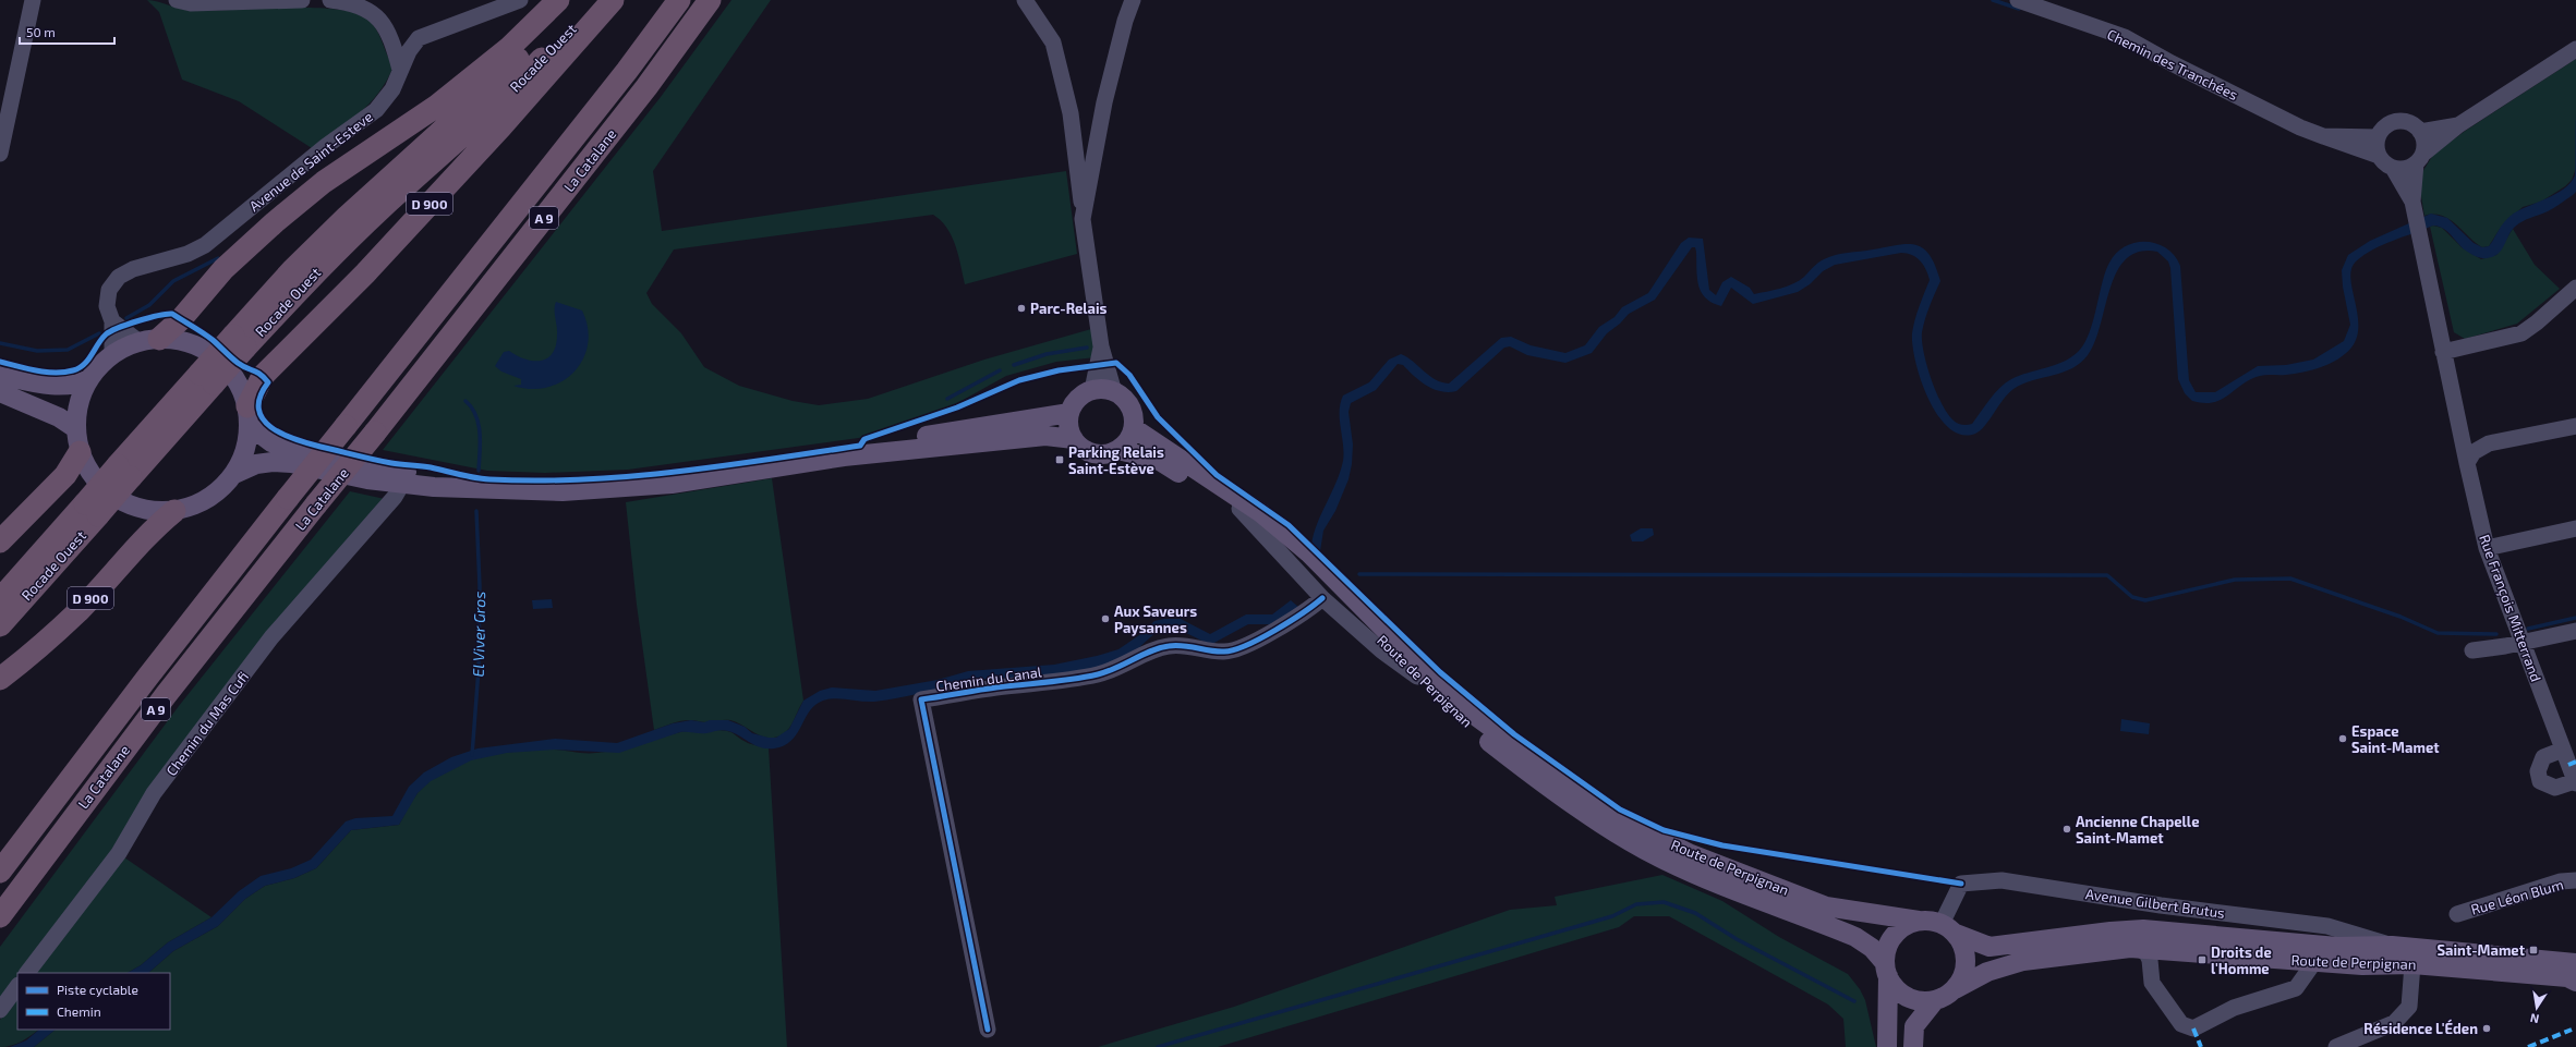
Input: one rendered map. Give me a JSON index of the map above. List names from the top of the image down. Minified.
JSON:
{"streets":{"highway":["Rocade Ouest","La Catalane","D 900","A 9"],"main road":["Route de Perpignan"],"street":["Chemin des Tranchées","Avenue de Saint-Esteve","Rue François Mitterrand","Chemin du Canal","Chemin du Mas Cufi","Rue Léon Blum","Avenue Gilbert Brutus"]},"crossings":[["Route de Perpignan","Avenue Gilbert Brutus"]],"water":["El Viver Gros"],"places":{"other":["Parc-Relais","Aux Saveurs Paysannes","Espace Saint-Mamet","Ancienne Chapelle Saint-Mamet","Résidence L'Éden"],"transit":["Parking Relais Saint-Estève","Saint-Mamet","Droits de l'Homme"]},"legend":["Piste cyclable","Chemin"],"scale_bar":"50 m","north":"bottom"}
